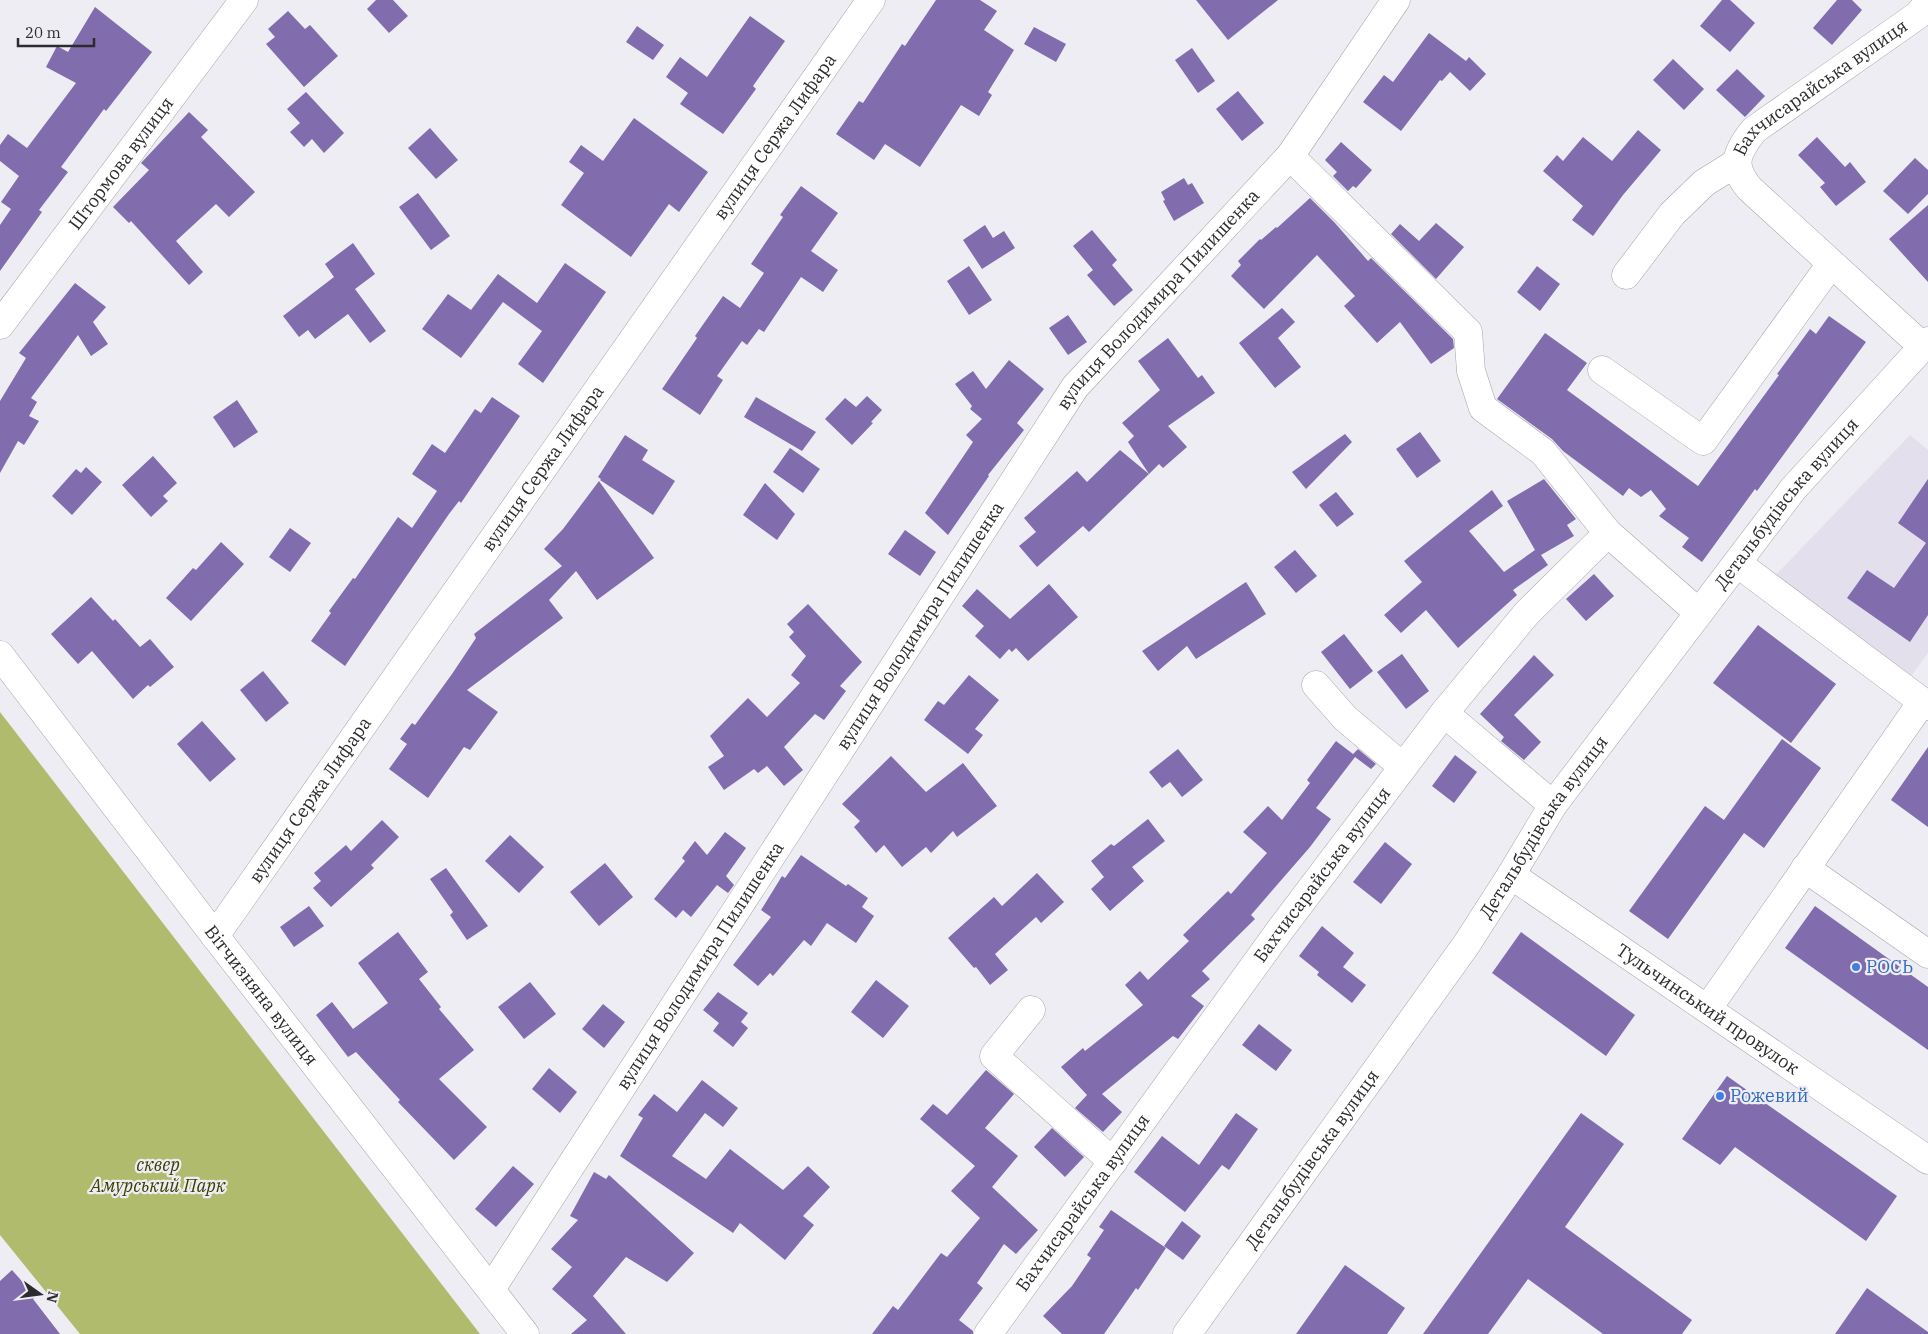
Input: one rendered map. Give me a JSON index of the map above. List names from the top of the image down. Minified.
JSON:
{"streets":{"street":["Бахчисарайська вулиця","вулиця Сержа Лифара","Штормова вулиця","вулиця Володимира Пилишенка","Детальбудівська вулиця","Вітчизняна вулиця","Тульчинський провулок"]},"crossings":[["Бахчисарайська вулиця","Детальбудівська вулиця"],["вулиця Сержа Лифара","Вітчизняна вулиця"],["вулиця Володимира Пилишенка","Вітчизняна вулиця"],["Детальбудівська вулиця","Тульчинський провулок"]],"parks":["сквер Амурський Парк"],"places":["РОСЬ","Рожевий"],"scale_bar":"20 m","north":"right"}
